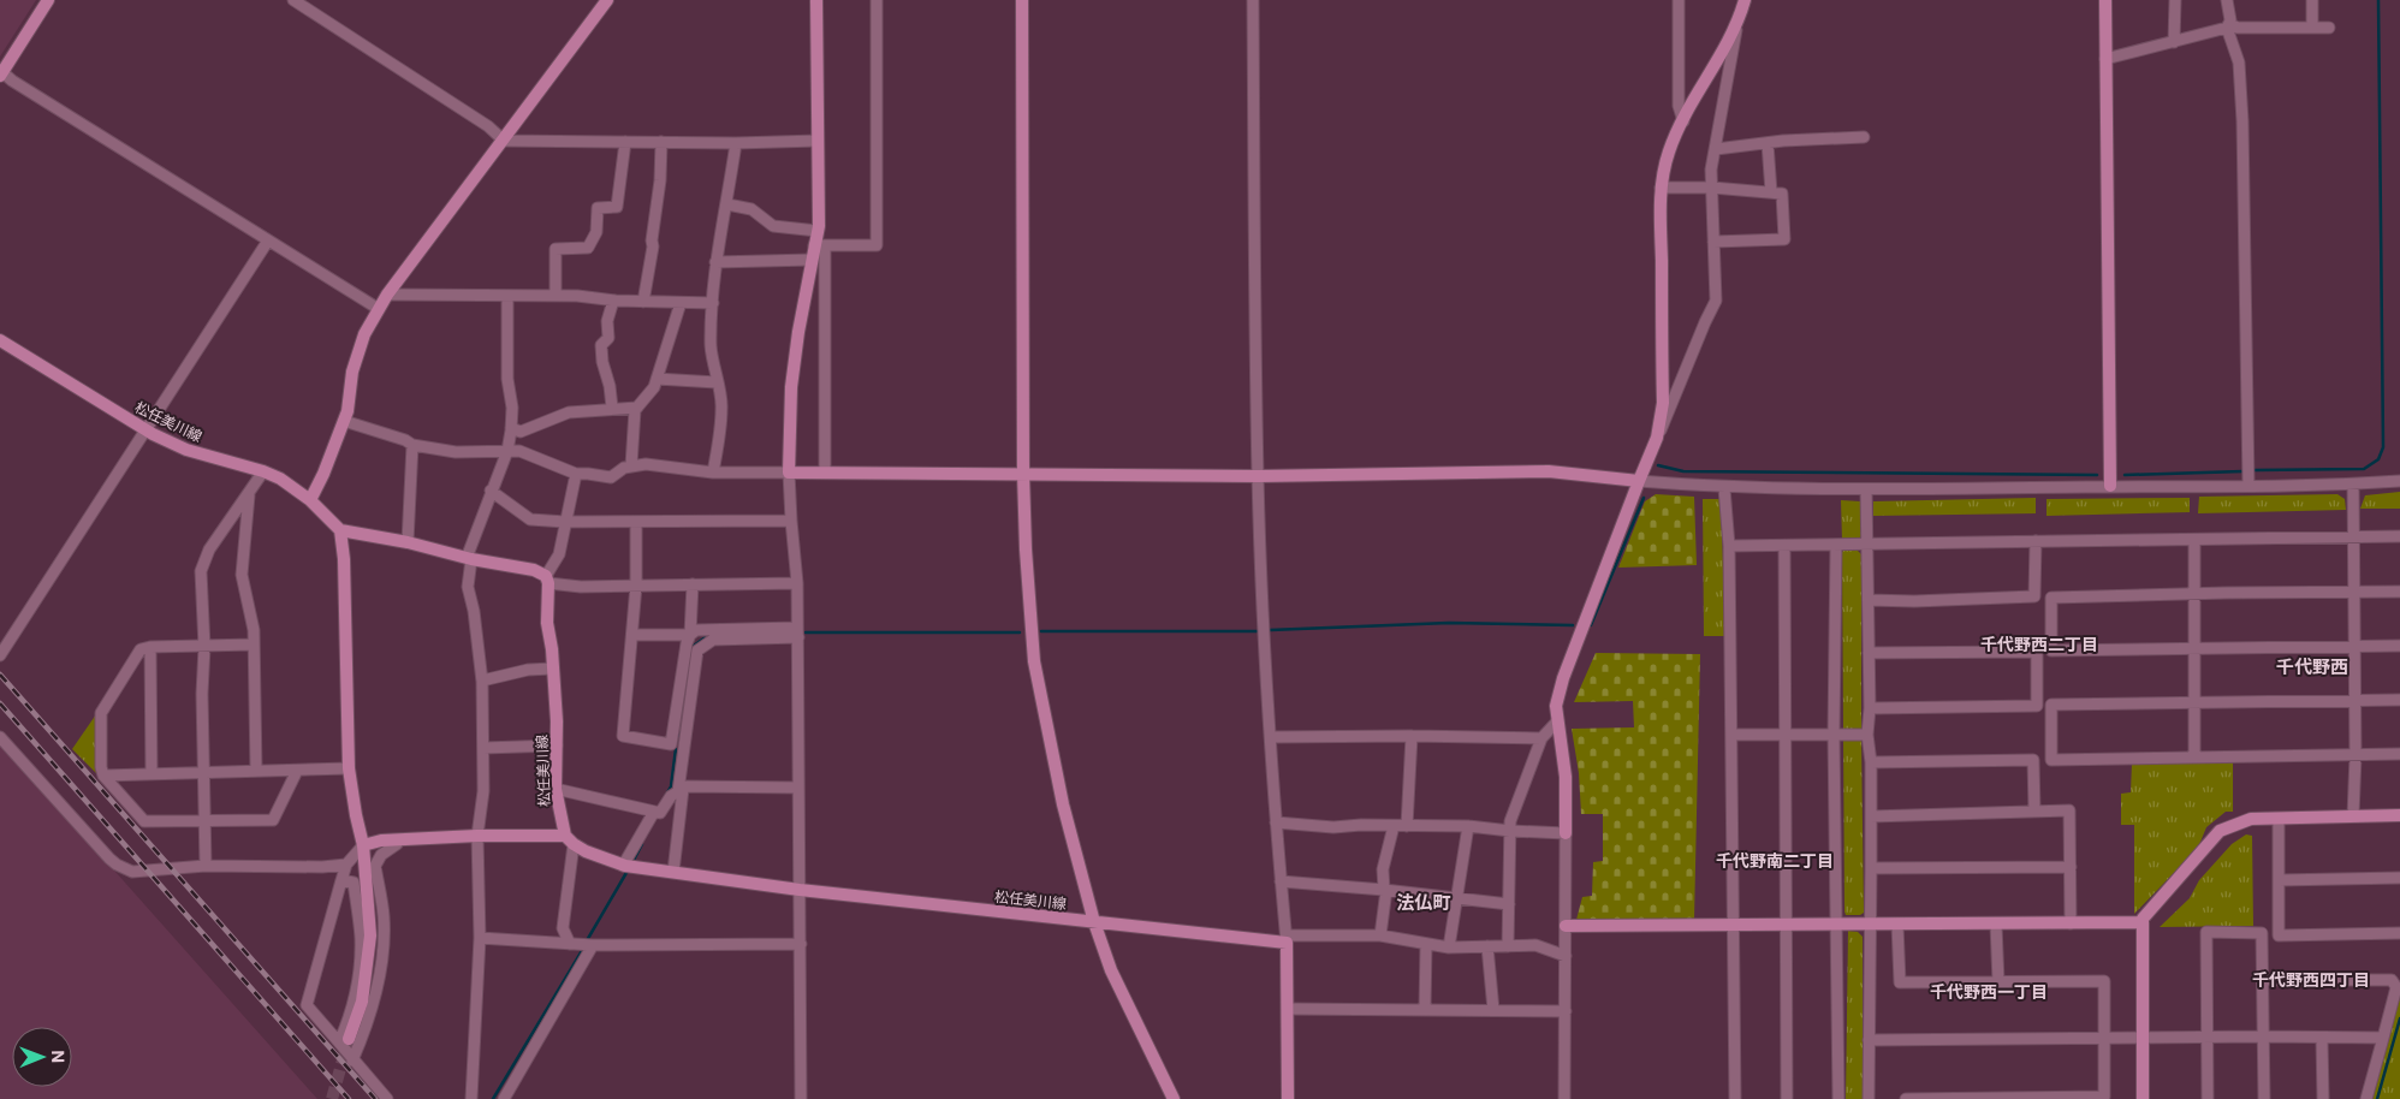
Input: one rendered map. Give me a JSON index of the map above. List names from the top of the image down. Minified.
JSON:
{"streets":{"street":["松任美川線"]},"districts":["千代野西二丁目","千代野西","千代野南二丁目","法仏町","千代野西四丁目","千代野西一丁目"],"north":"right"}
